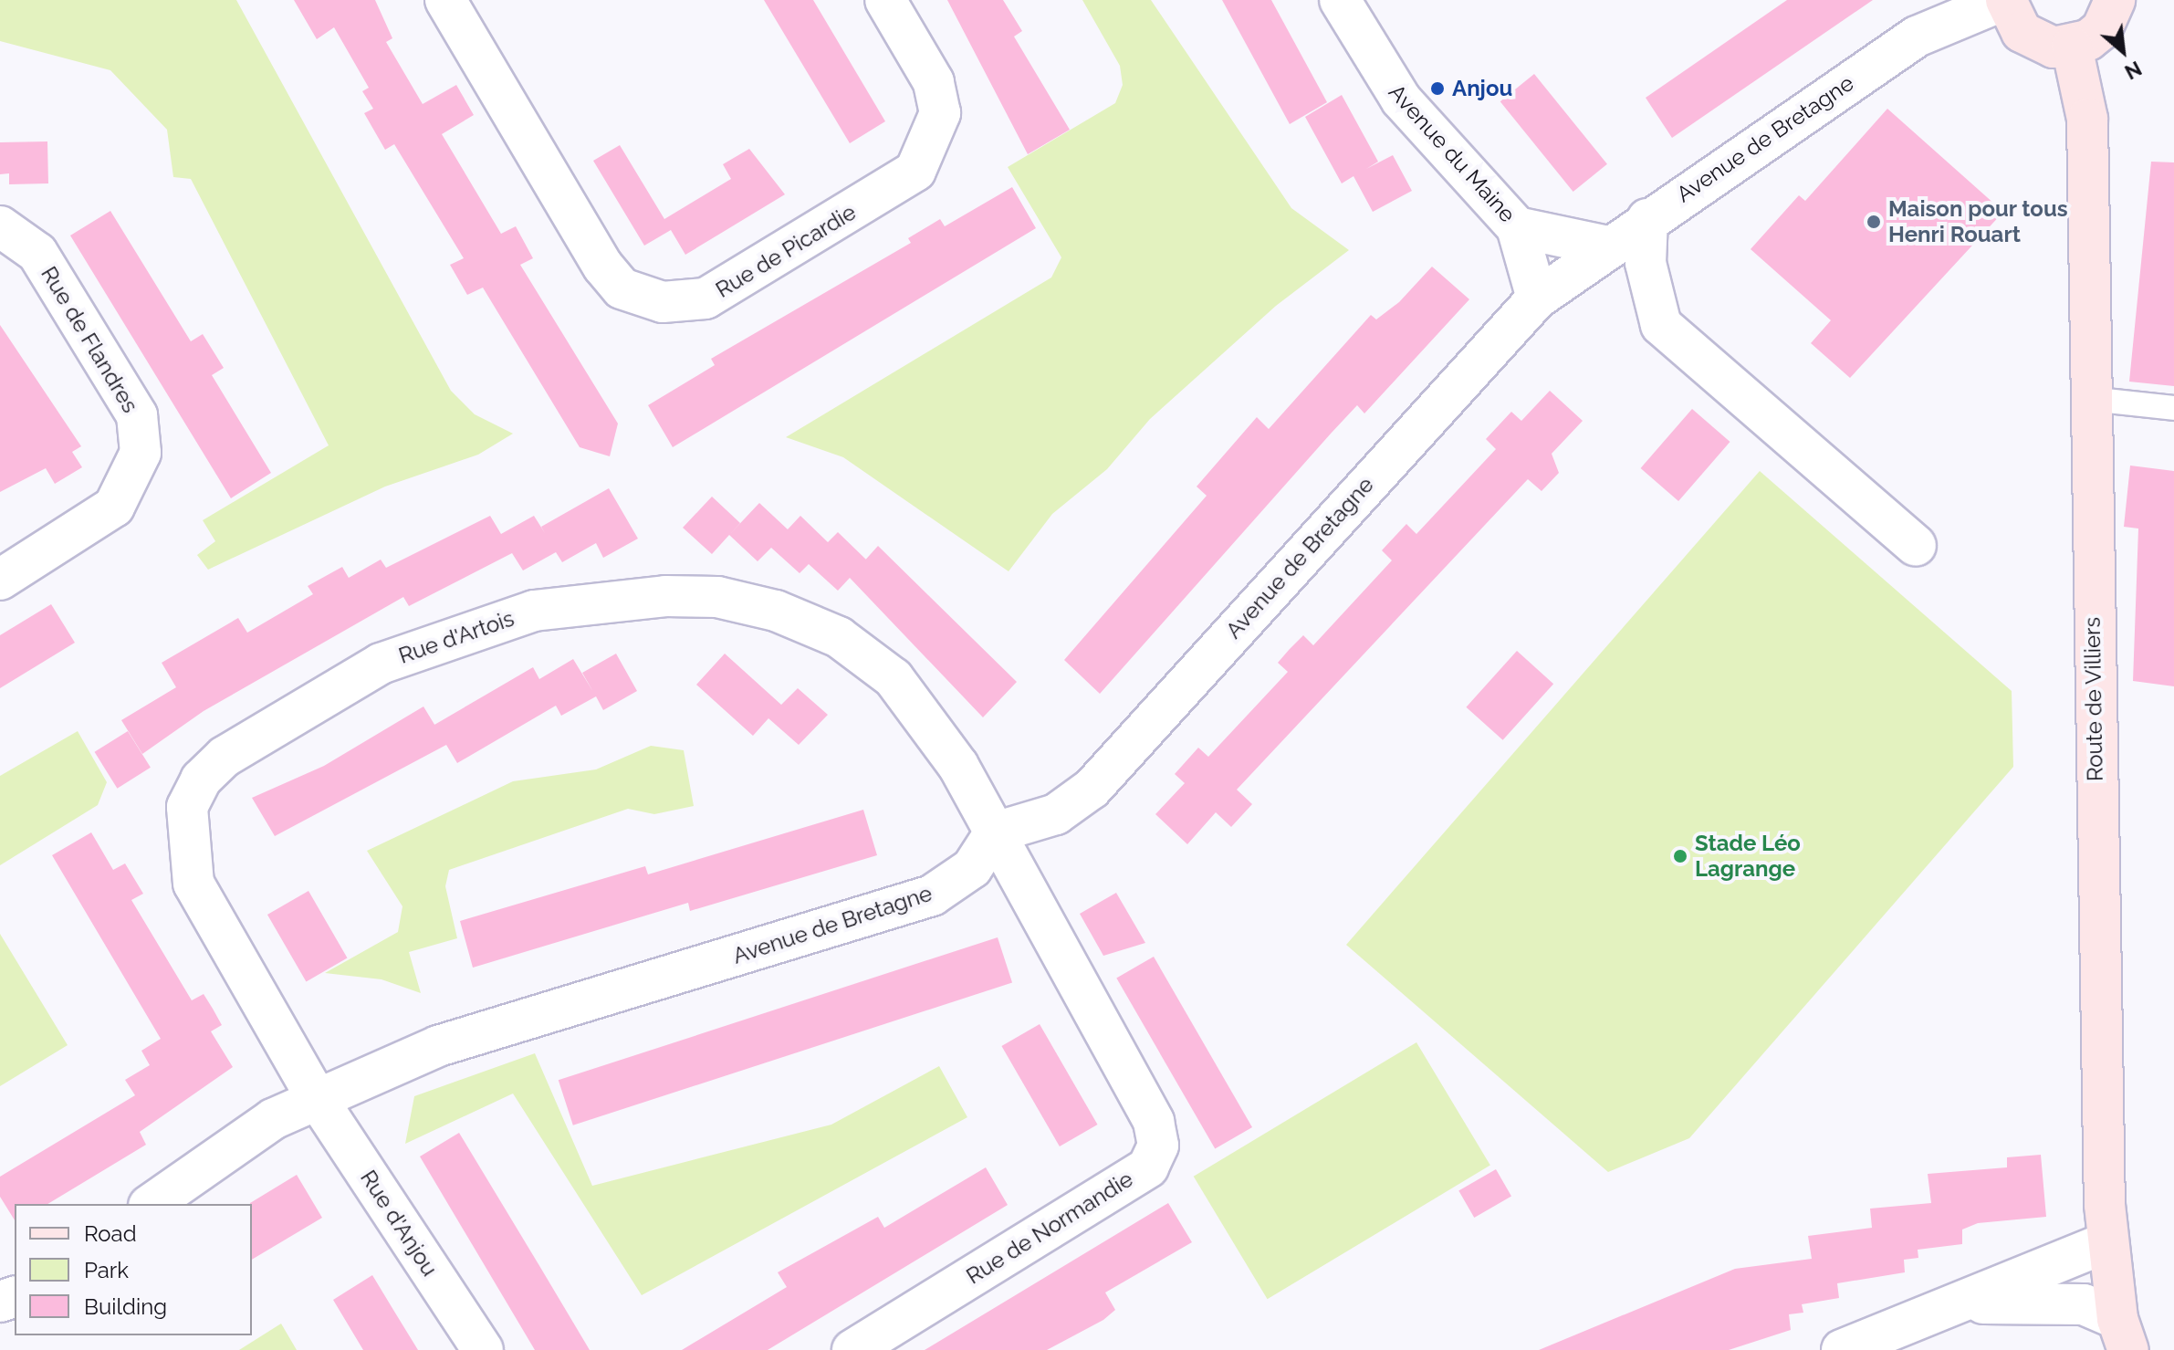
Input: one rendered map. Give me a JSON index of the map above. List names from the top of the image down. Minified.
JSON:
{"streets":{"main road":["Route de Villiers"],"street":["Avenue de Bretagne","Avenue du Maine","Rue de Picardie","Rue de Flandres","Rue d'Artois","Rue d'Anjou","Rue de Normandie"]},"crossings":[["Avenue de Bretagne","Avenue du Maine"],["Avenue de Bretagne","Rue d'Artois"],["Avenue de Bretagne","Rue d'Anjou"],["Avenue de Bretagne","Rue de Normandie"],["Rue d'Artois","Rue d'Anjou"],["Rue d'Artois","Rue de Normandie"]],"places":["Anjou","Maison pour tous Henri Rouart","Stade Léo Lagrange"],"legend":["Road","Park","Building"],"north":"bottom right"}
